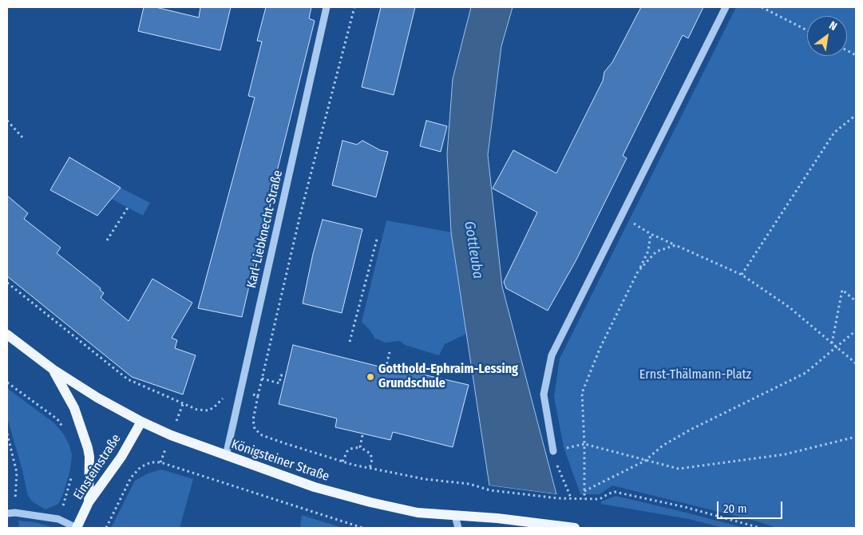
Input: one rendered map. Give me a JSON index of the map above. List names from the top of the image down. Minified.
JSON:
{"streets":{"main road":["Königsteiner Straße","Einsteinstraße"],"street":["Karl-Liebknecht-Straße"]},"crossings":[["Karl-Liebknecht-Straße","Königsteiner Straße"],["Königsteiner Straße","Einsteinstraße"]],"water":["Gottleuba"],"parks":["Ernst-Thälmann-Platz"],"places":["Gotthold-Ephraim-Lessing Grundschule"],"scale_bar":"20 m","north":"top right"}
